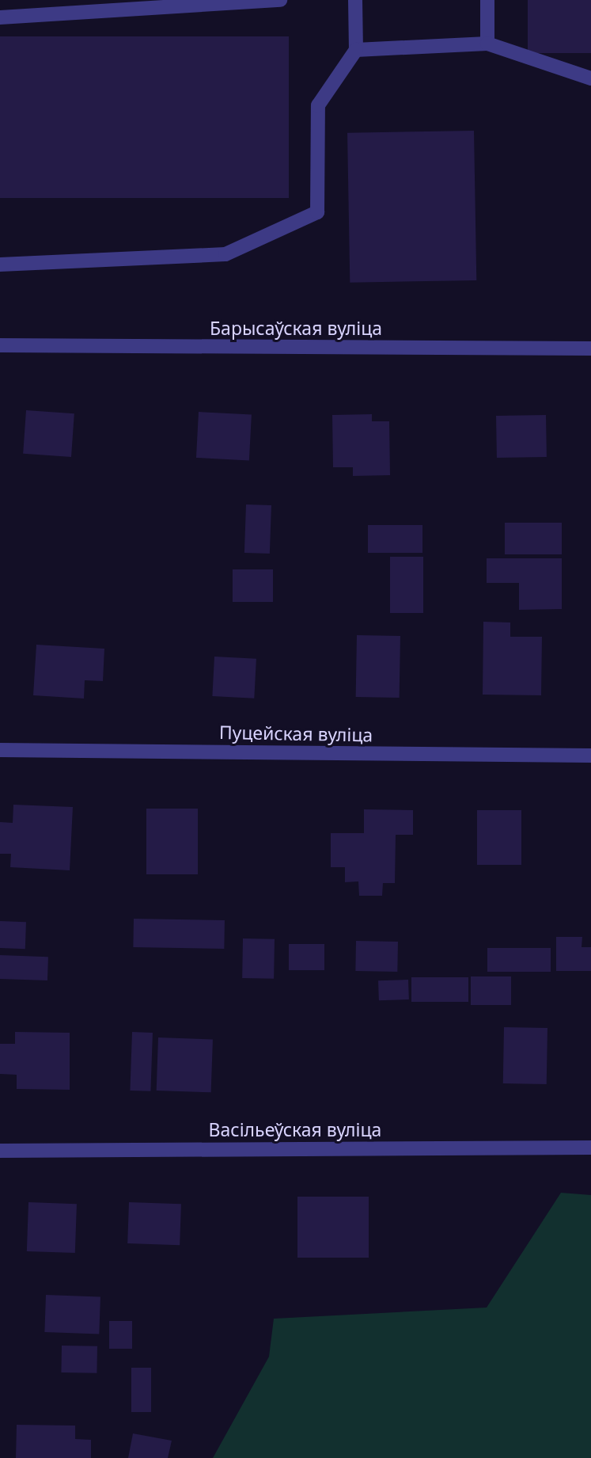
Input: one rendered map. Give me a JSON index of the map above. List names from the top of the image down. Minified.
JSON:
{"streets":{"street":["Барысаўская вуліца","Пуцейская вуліца","Васільеўская вуліца"]}}
